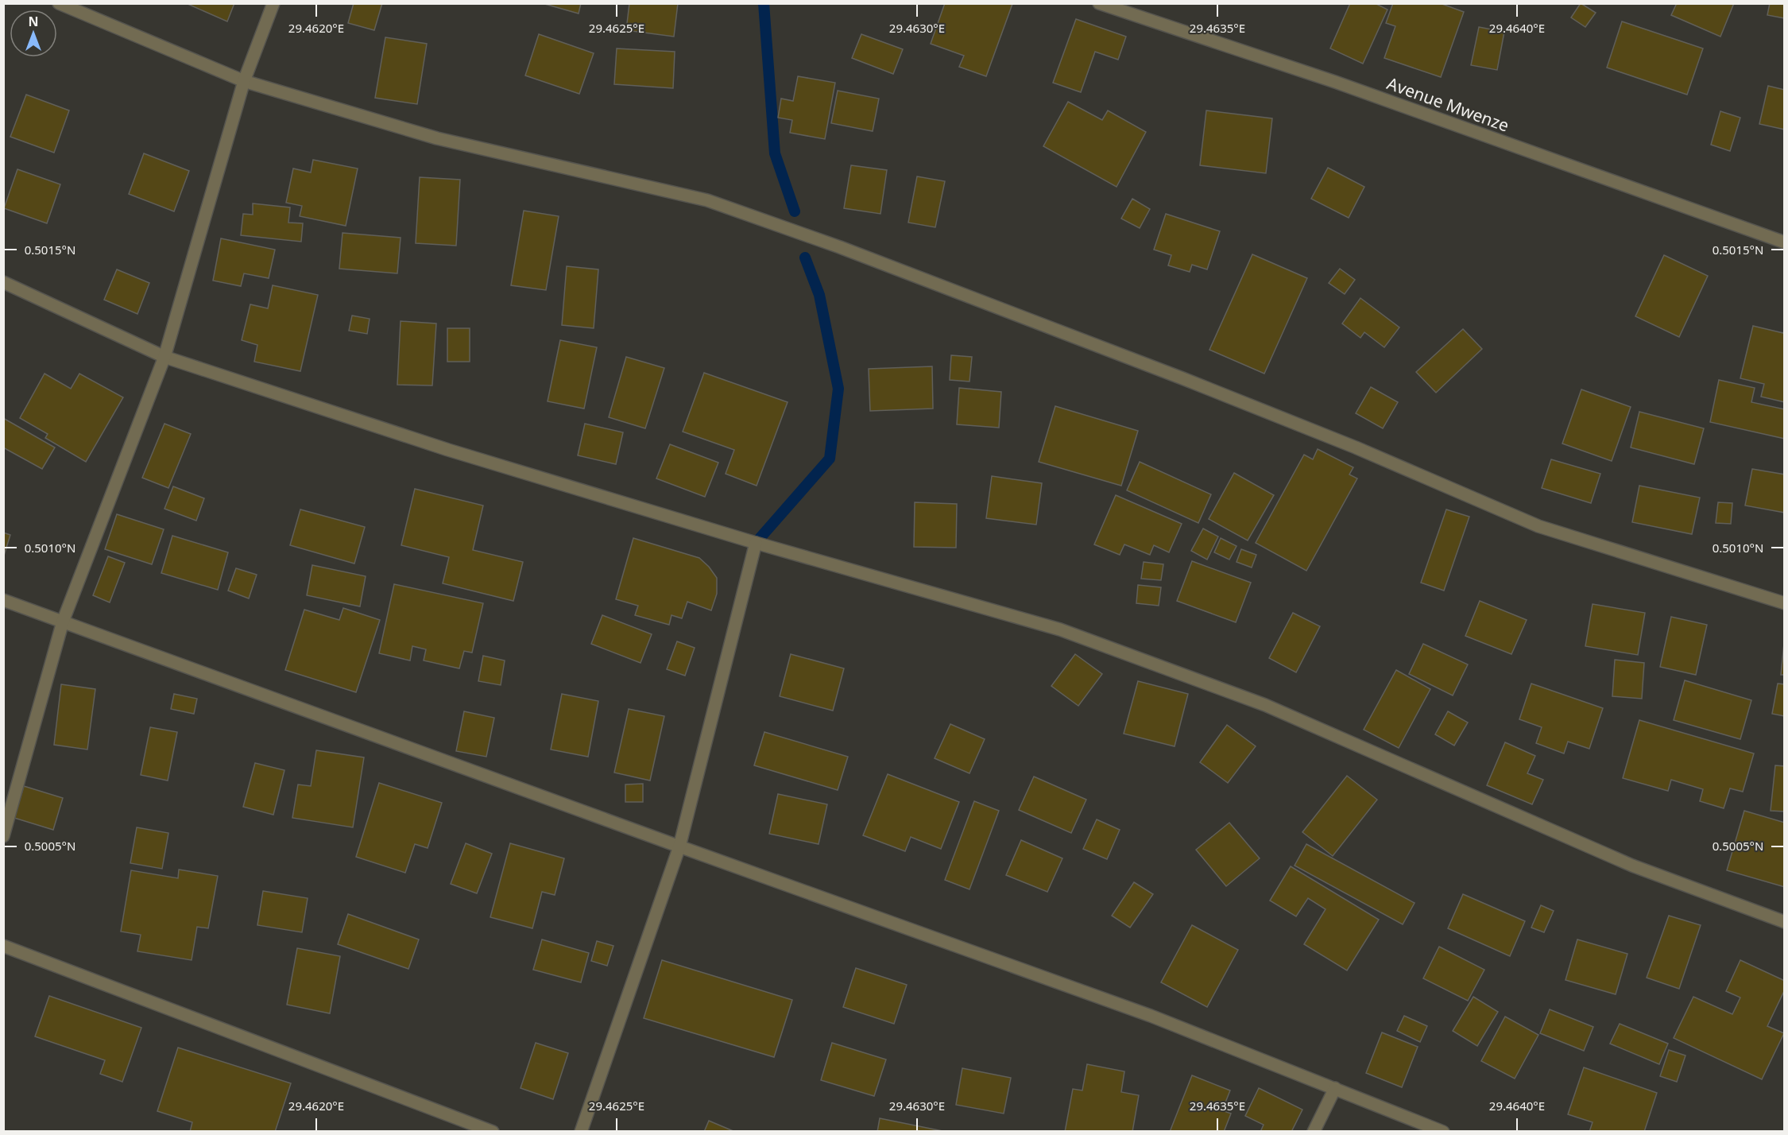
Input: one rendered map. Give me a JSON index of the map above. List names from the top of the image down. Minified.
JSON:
{"streets":{"street":["Avenue Mwenze"]},"north":"top","coordinates":["29.4620°E","29.4625°E","29.4630°E","29.4635°E","29.4640°E","0.5015°N","0.5010°N","0.5005°N"]}
